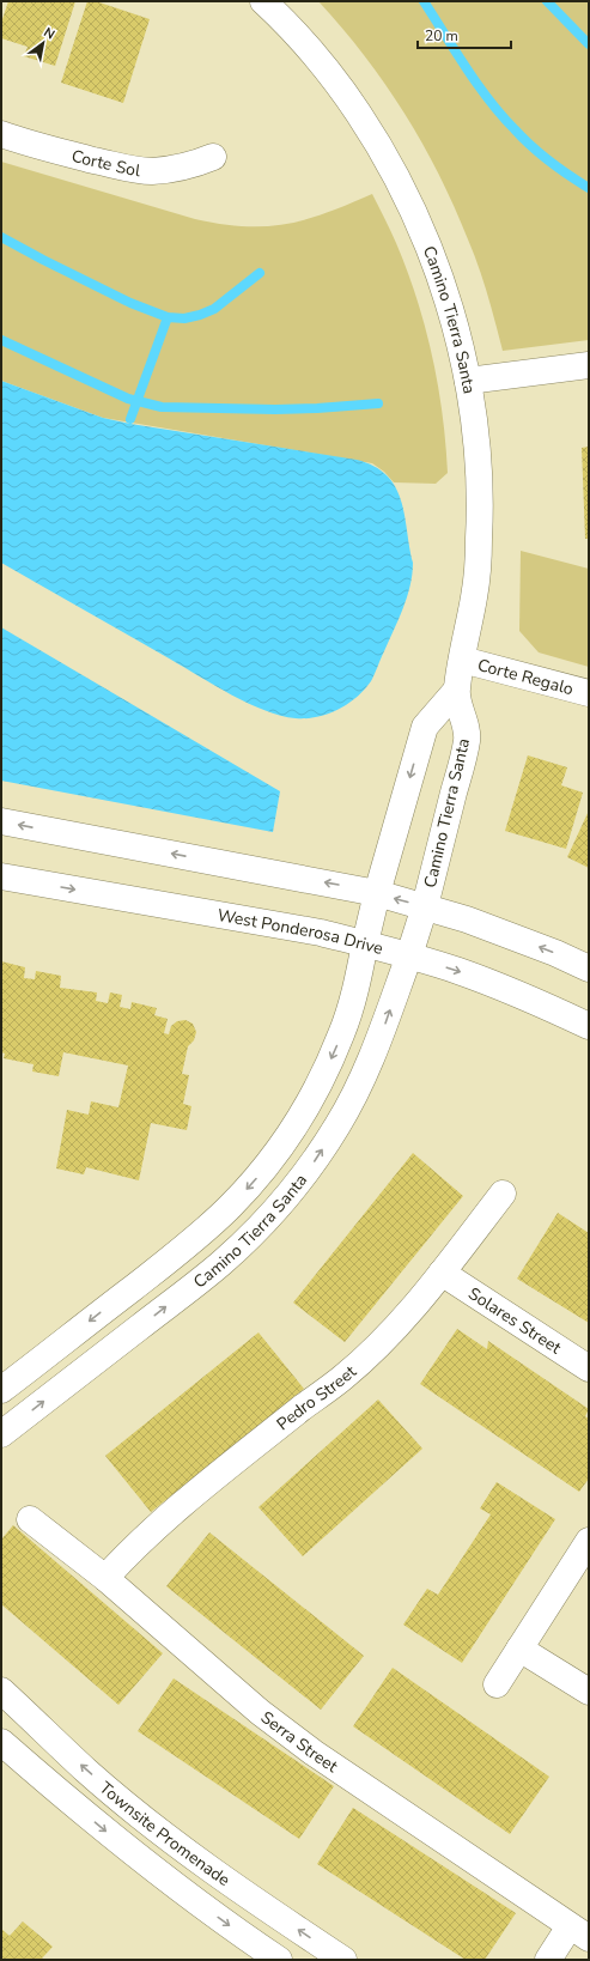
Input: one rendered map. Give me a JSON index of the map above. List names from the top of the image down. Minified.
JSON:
{"streets":{"street":["Corte Sol","Camino Tierra Santa","Corte Regalo","West Ponderosa Drive","Solares Street","Pedro Street","Serra Street","Townsite Promenade"]},"crossings":[["Camino Tierra Santa","Corte Regalo"],["Camino Tierra Santa","West Ponderosa Drive"],["Solares Street","Pedro Street"],["Pedro Street","Serra Street"]],"scale_bar":"20 m","north":"top right"}
